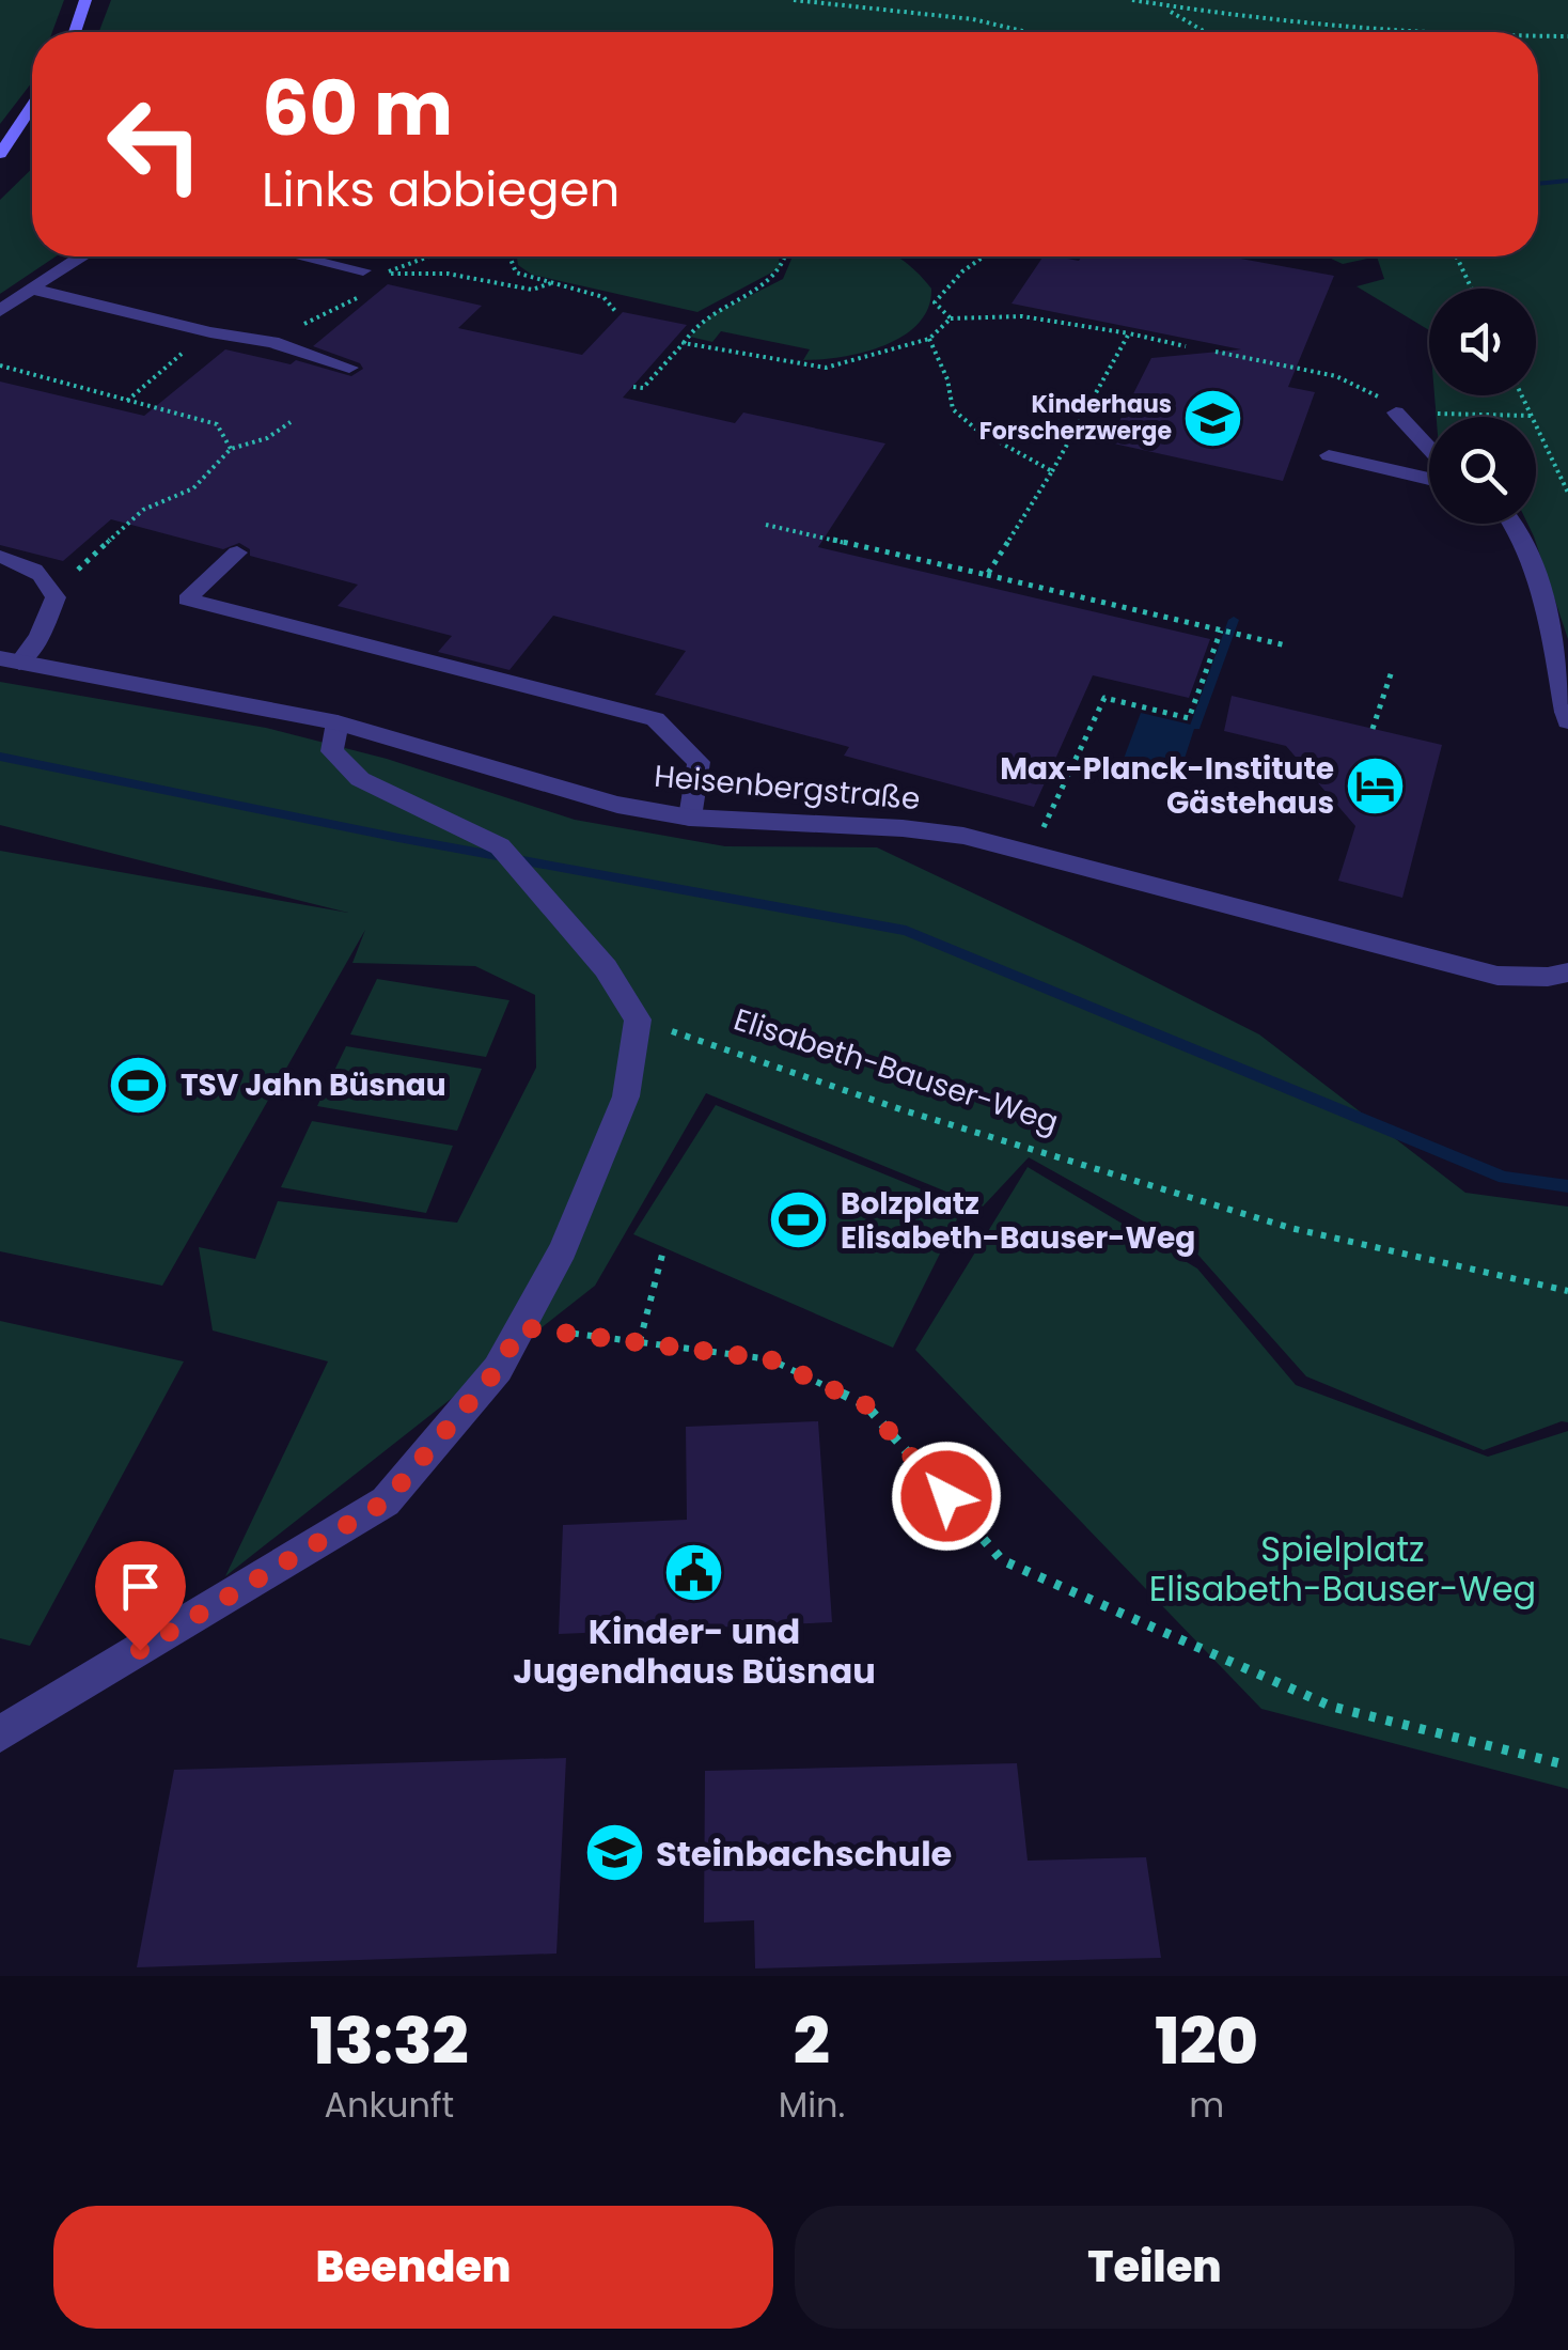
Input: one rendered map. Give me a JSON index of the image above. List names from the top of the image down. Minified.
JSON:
{"streets":{"street":["Heisenbergstraße"],"path":["Elisabeth-Bauser-Weg"]},"parks":["Spielplatz Elisabeth-Bauser-Weg"],"places":{"school or university":["Kinderhaus Forscherzwerge","Steinbachschule"],"hotel":["Max-Planck-Institute Gästehaus"],"sports":["TSV Jahn Büsnau","Bolzplatz Elisabeth-Bauser-Weg"],"public building":["Kinder- und Jugendhaus Büsnau"]},"page":{"turn":["60 m","Links abbiegen"],"eta":["13:32","Ankunft","2","Min.","120","m"],"buttons":["Beenden","Teilen"]}}
